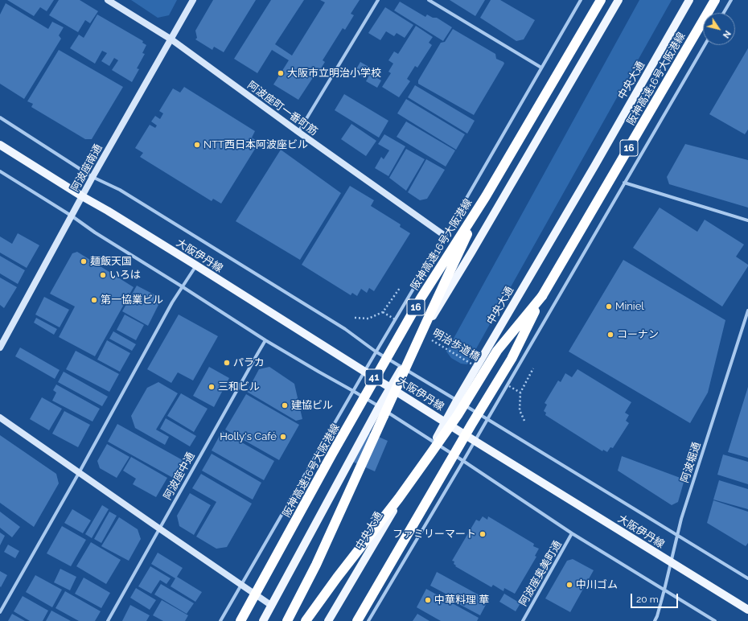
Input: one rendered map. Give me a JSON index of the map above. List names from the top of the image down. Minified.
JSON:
{"streets":{"highway":["阪神高速16号大阪港線","16"],"main road":["中央大通","大阪伊丹線","41"],"street":["阿波座町一番町筋","阿波座南通","阿波堀通","阿波座中通","阿波座奥美町通"],"path":["明治歩道橋"]},"crossings":[["中央大通","大阪伊丹線"],["阿波座町一番町筋","阿波座南通"],["阿波座南通","大阪伊丹線"],["大阪伊丹線","阿波堀通"]],"places":["大阪市立明治小学校","NTT西日本阿波座ビル","麺飯天国","いろは","第一協業ビル","Miniel","コーナン","パラカ","三和ビル","建協ビル","Holly's Café","ファミリーマート","中川ゴム","中華料理 華"],"scale_bar":"20 m","north":"bottom right"}
